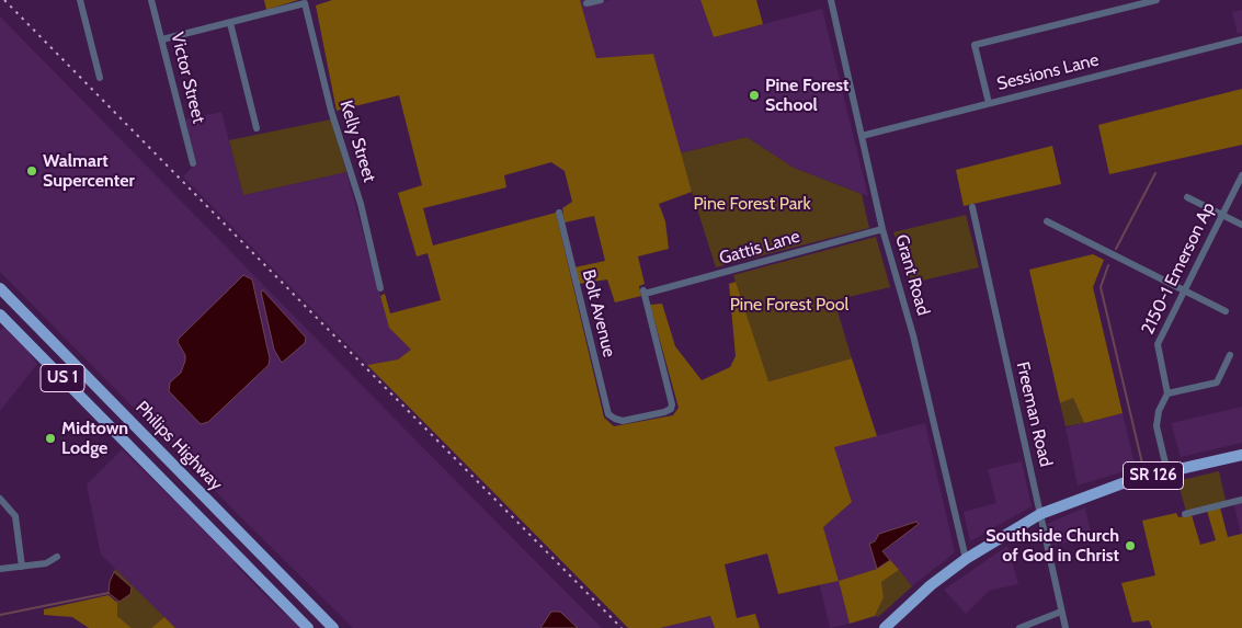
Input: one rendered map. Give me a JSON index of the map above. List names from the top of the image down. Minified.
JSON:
{"streets":{"main road":["US 1","Philips Highway","SR 126"],"street":["Sessions Lane","Victor Street","Kelly Street","Gattis Lane","2150-1 Emerson Ap","Grant Road","Bolt Avenue","Freeman Road"]},"crossings":[["Sessions Lane","Grant Road"],["Gattis Lane","Grant Road"],["Gattis Lane","Bolt Avenue"],["Grant Road","SR 126"],["Freeman Road","SR 126"]],"parks":["Pine Forest Park","Pine Forest Pool"],"places":["Pine Forest School","Walmart Supercenter","Midtown Lodge","Southside Church of God in Christ"]}
